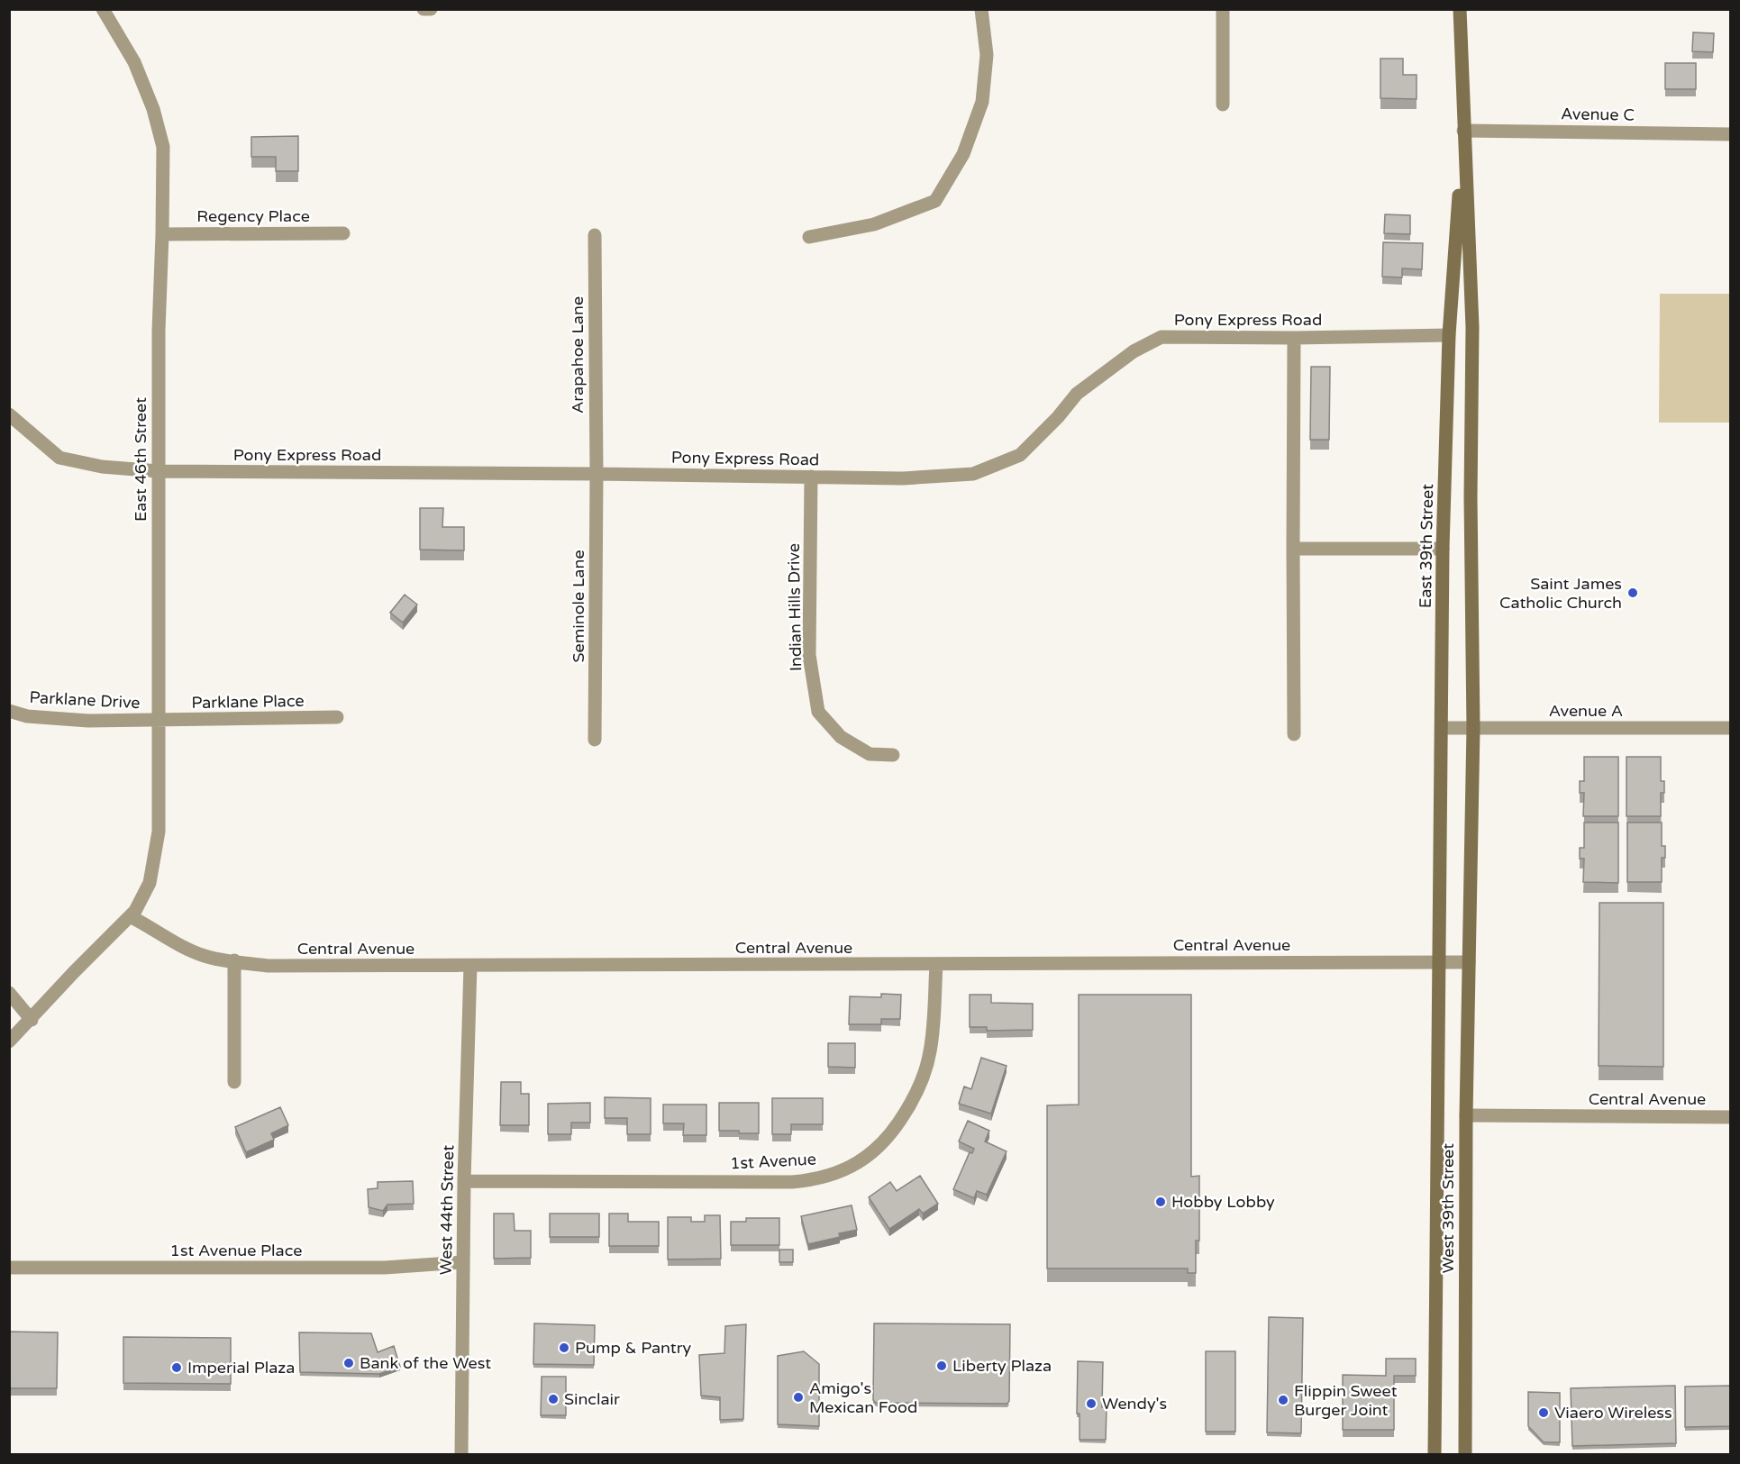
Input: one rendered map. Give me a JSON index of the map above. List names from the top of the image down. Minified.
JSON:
{"streets":{"main road":["East 39th Street","West 39th Street"],"street":["Avenue C","Regency Place","Pony Express Road","Arapahoe Lane","East 46th Street","Seminole Lane","Indian Hills Drive","Parklane Drive","Parklane Place","Avenue A","Central Avenue","1st Avenue","West 44th Street","1st Avenue Place"]},"crossings":[["Avenue C","East 39th Street"],["Regency Place","East 46th Street"],["Pony Express Road","Arapahoe Lane"],["Pony Express Road","East 46th Street"],["Pony Express Road","East 39th Street"],["Pony Express Road","Seminole Lane"],["Pony Express Road","Indian Hills Drive"],["Arapahoe Lane","Seminole Lane"],["East 46th Street","Parklane Drive"],["East 46th Street","Parklane Place"],["East 46th Street","Central Avenue"],["East 39th Street","Avenue A"],["East 39th Street","Central Avenue"],["East 39th Street","West 39th Street"],["Parklane Drive","Parklane Place"],["Central Avenue","1st Avenue"],["Central Avenue","West 39th Street"],["Central Avenue","West 44th Street"],["1st Avenue","West 44th Street"],["West 44th Street","1st Avenue Place"]],"places":["Saint James Catholic Church","Hobby Lobby","Pump & Pantry","Bank of the West","Liberty Plaza","Imperial Plaza","Amigo's Mexican Food","Sinclair","Flippin Sweet Burger Joint","Wendy's","Viaero Wireless"]}
